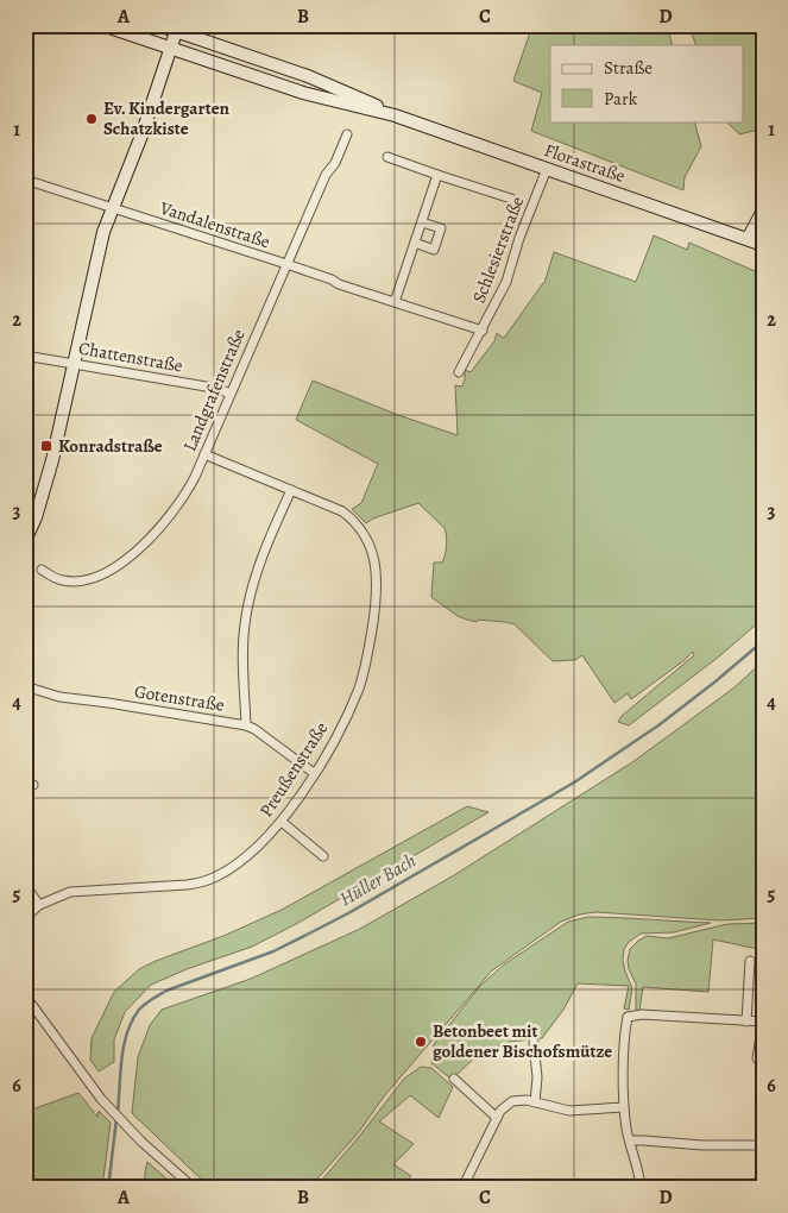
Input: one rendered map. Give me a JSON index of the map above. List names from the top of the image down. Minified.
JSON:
{"streets":{"main road":["Florastraße"],"street":["Vandalenstraße","Schlesierstraße","Chattenstraße","Landgrafenstraße","Gotenstraße","Preußenstraße"]},"crossings":[["Florastraße","Schlesierstraße"],["Vandalenstraße","Schlesierstraße"],["Vandalenstraße","Landgrafenstraße"],["Chattenstraße","Landgrafenstraße"],["Landgrafenstraße","Preußenstraße"],["Gotenstraße","Preußenstraße"]],"water":["Hüller Bach"],"places":{"other":["Ev. Kindergarten Schatzkiste","Betonbeet mit goldener Bischofsmütze"],"transit":["Konradstraße"]},"legend":["Straße","Park"],"grid":{"columns":["A","B","C","D"],"rows":["1","2","3","4","5","6"]}}
